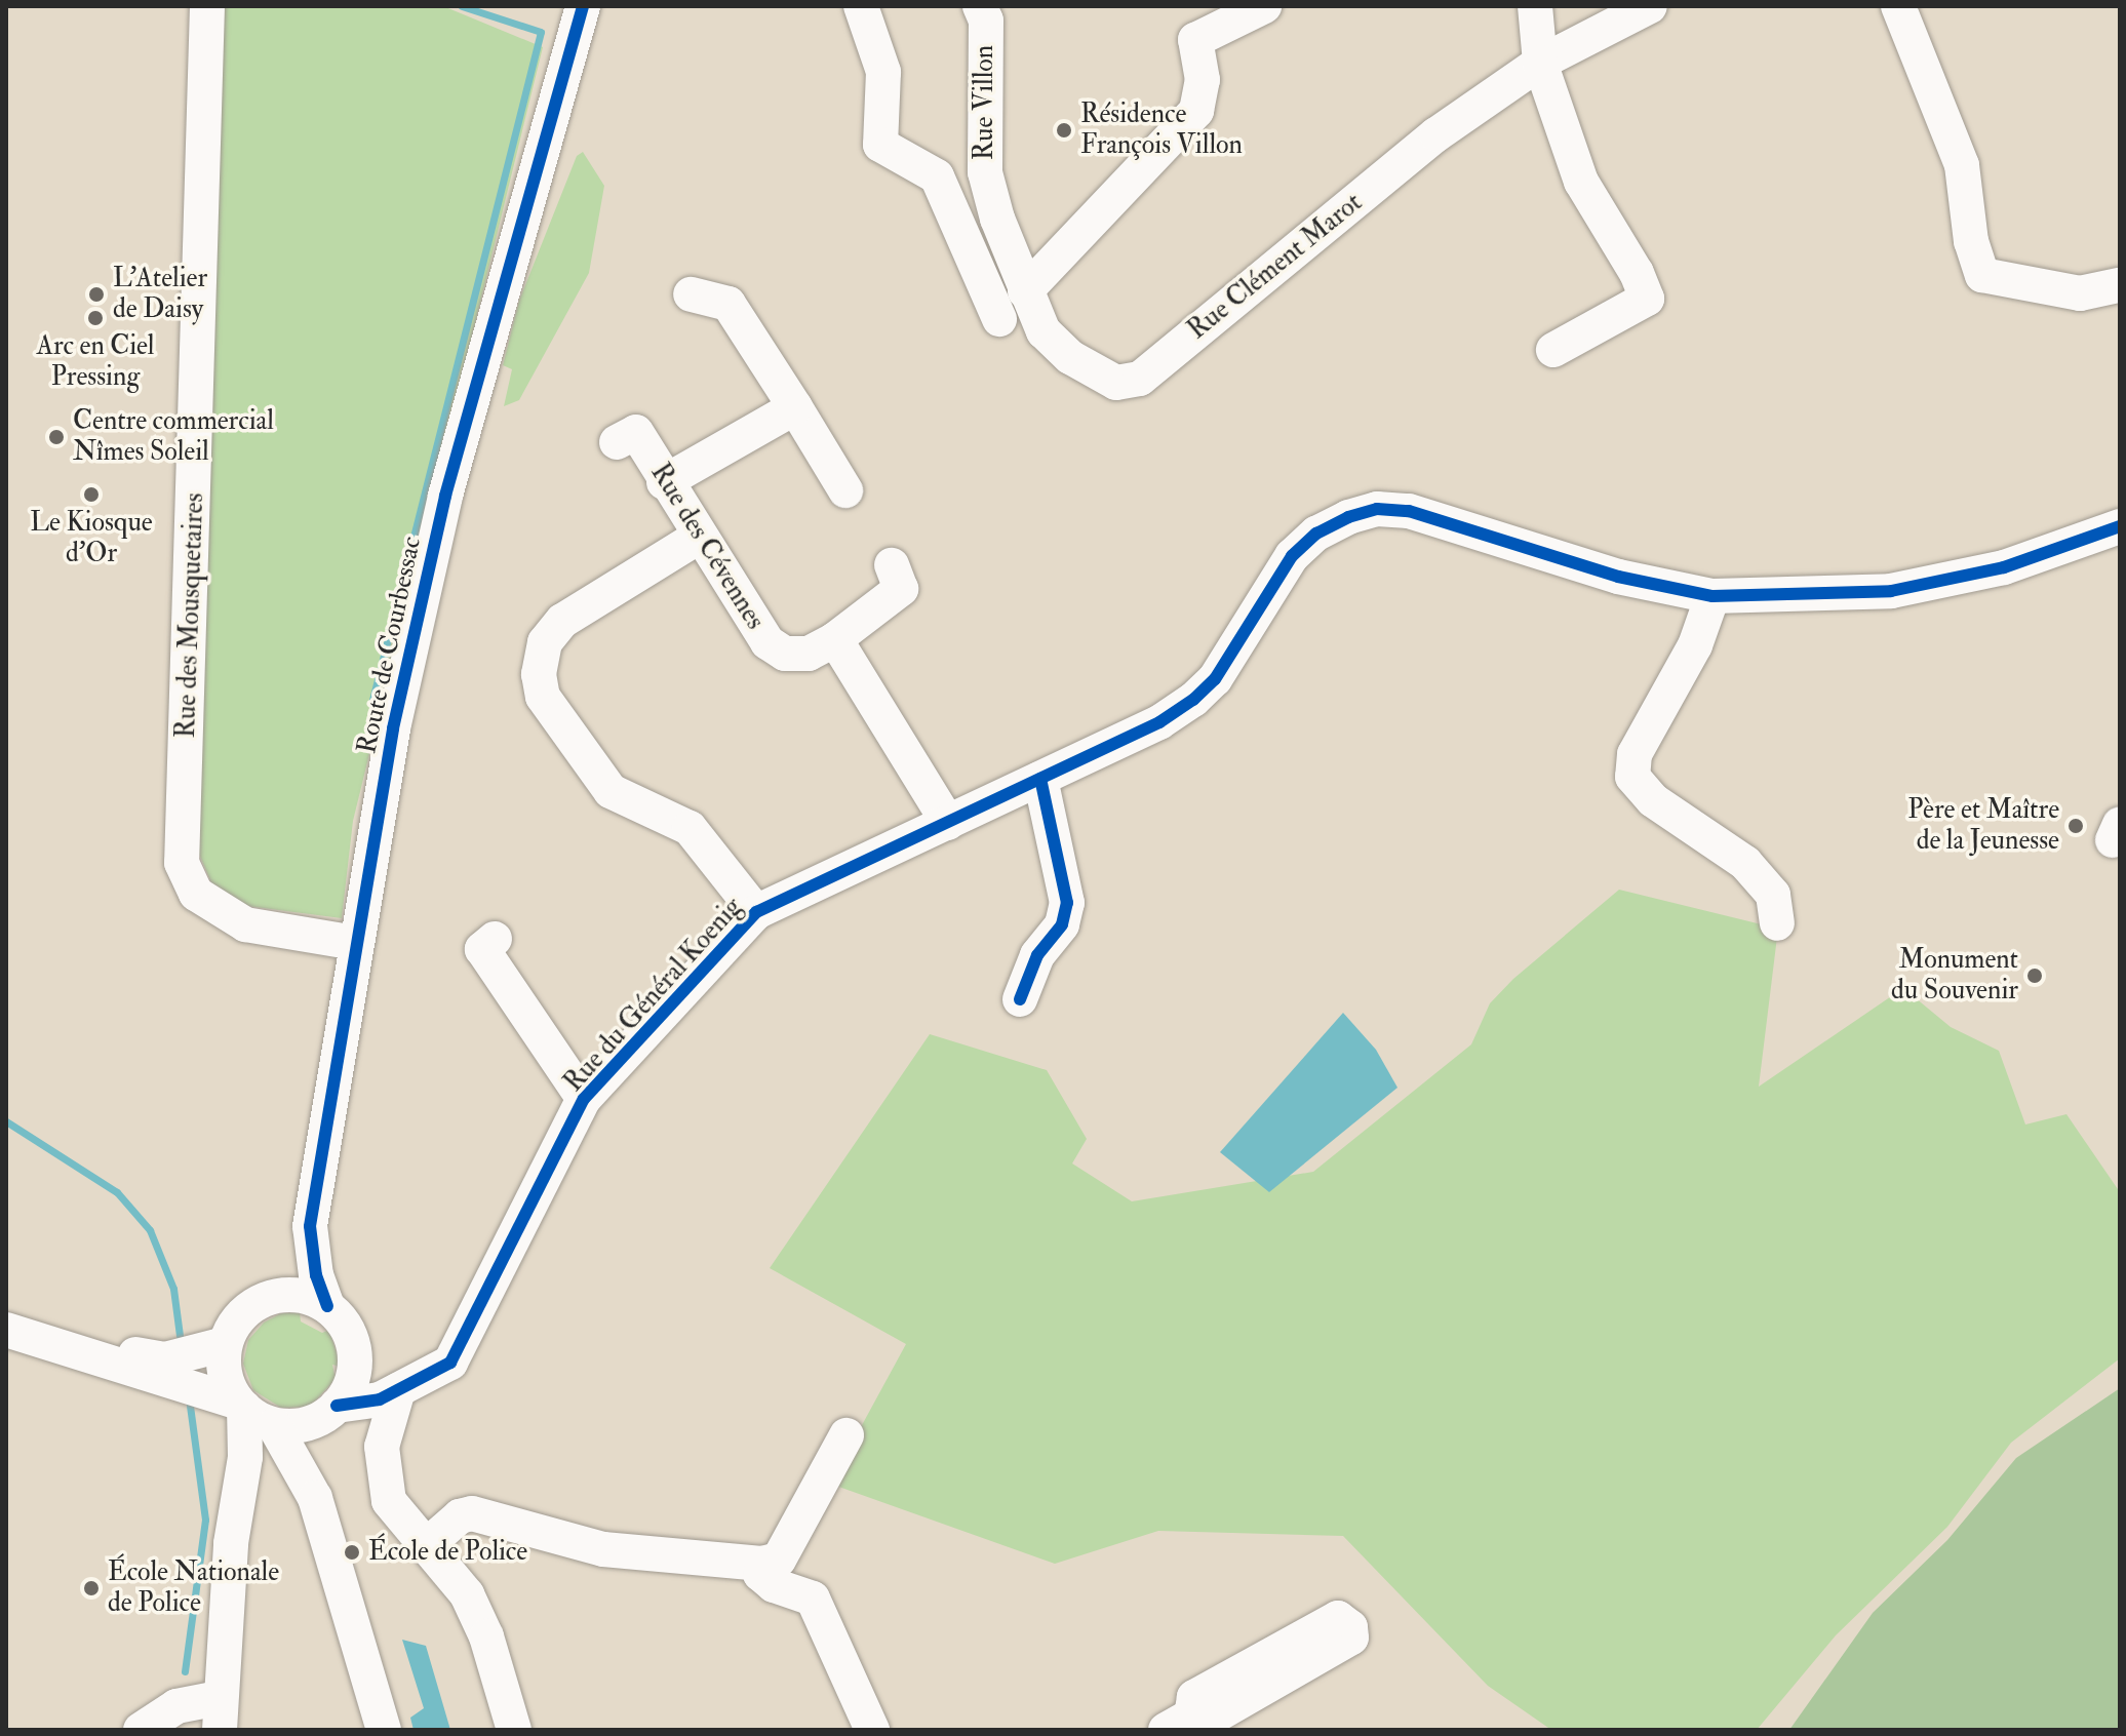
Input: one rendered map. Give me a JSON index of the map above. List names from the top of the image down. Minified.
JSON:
{"streets":{"street":["Rue Villon","Rue Clément Marot","Rue des Cévennes","Rue des Mousquetaires","Route de Courbessac","Rue du Général Koenig"]},"crossings":[["Rue Villon","Rue Clément Marot"],["Rue des Mousquetaires","Route de Courbessac"],["Route de Courbessac","Rue du Général Koenig"]],"places":["Résidence François Villon","L'Atelier de Daisy","Arc en Ciel Pressing","Centre commercial Nîmes Soleil","Le Kiosque d'Or","Père et Maître de la Jeunesse","Monument du Souvenir","École de Police","École Nationale de Police"]}
